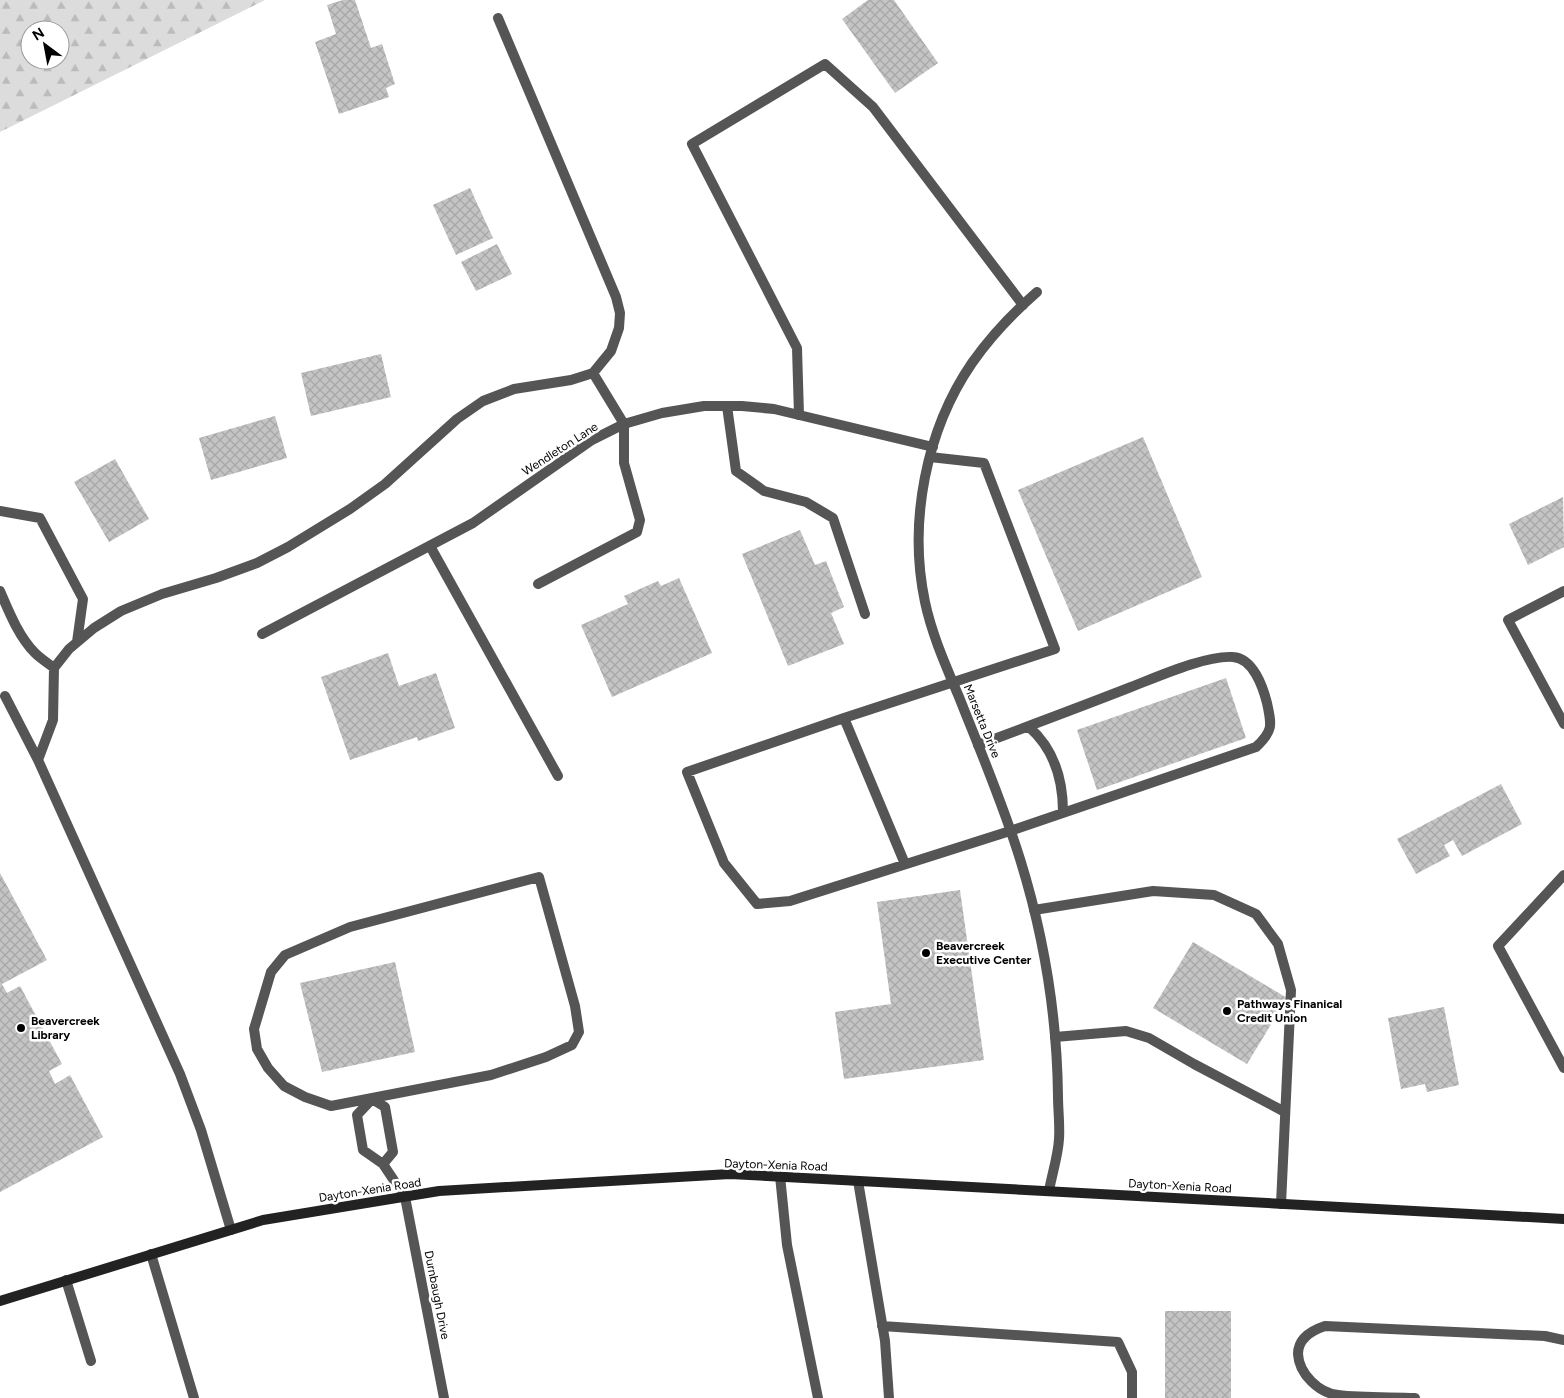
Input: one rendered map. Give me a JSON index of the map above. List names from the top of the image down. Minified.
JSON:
{"streets":{"main road":["Dayton-Xenia Road"],"street":["Wendleton Lane","Marsetta Drive","Durnbaugh Drive"]},"crossings":[["Wendleton Lane","Marsetta Drive"],["Marsetta Drive","Dayton-Xenia Road"],["Dayton-Xenia Road","Durnbaugh Drive"]],"places":["Beavercreek Executive Center","Pathways Finanical Credit Union","Beavercreek Library"],"north":"top left"}
